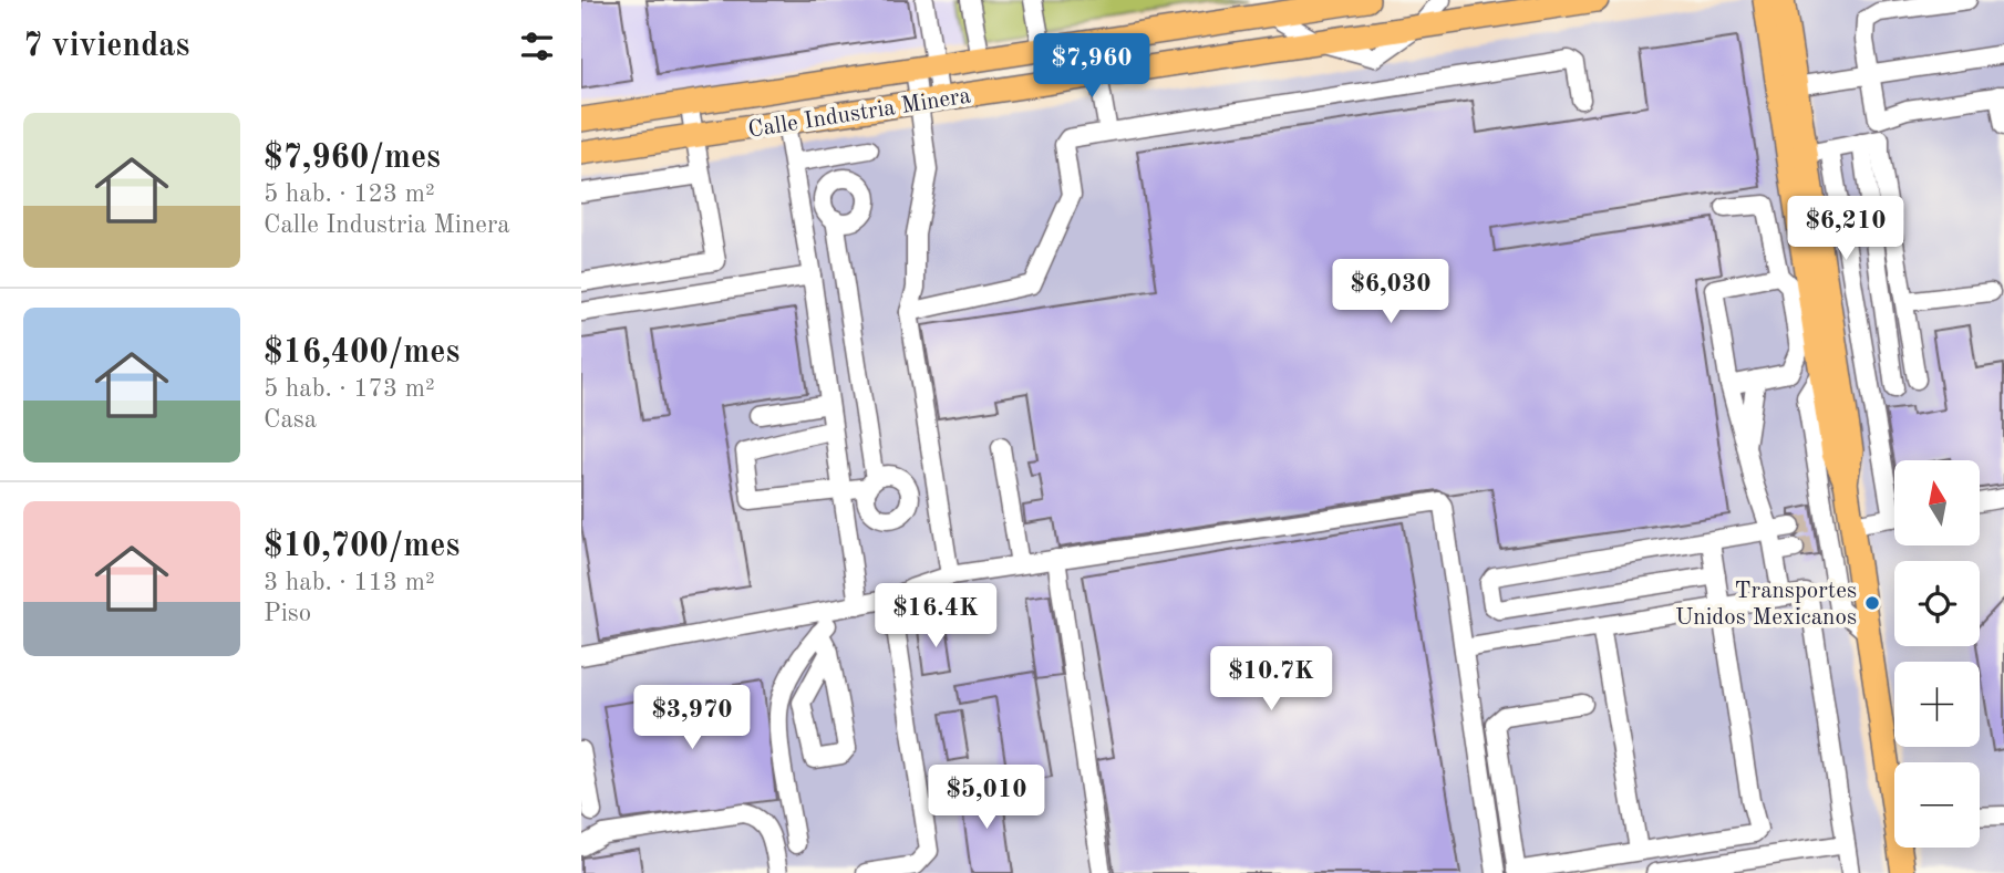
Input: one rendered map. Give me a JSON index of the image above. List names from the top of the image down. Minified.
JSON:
{"streets":{"main road":["Calle Industria Minera"]},"places":["Transportes Unidos Mexicanos"],"north":"top","page":{"heading":"7 viviendas","price":["$7,960","$6,210","$6,030","$16.4K","$10.7K","$3,970","$5,010"],"list":[{"name":"$7,960/mes","note":"5 hab. · 123 m² · Calle Industria Minera"},{"name":"$16,400/mes","note":"5 hab. · 173 m² · Casa"},{"name":"$10,700/mes","note":"3 hab. · 113 m² · Piso"}],"map_buttons":["+","−"]}}
